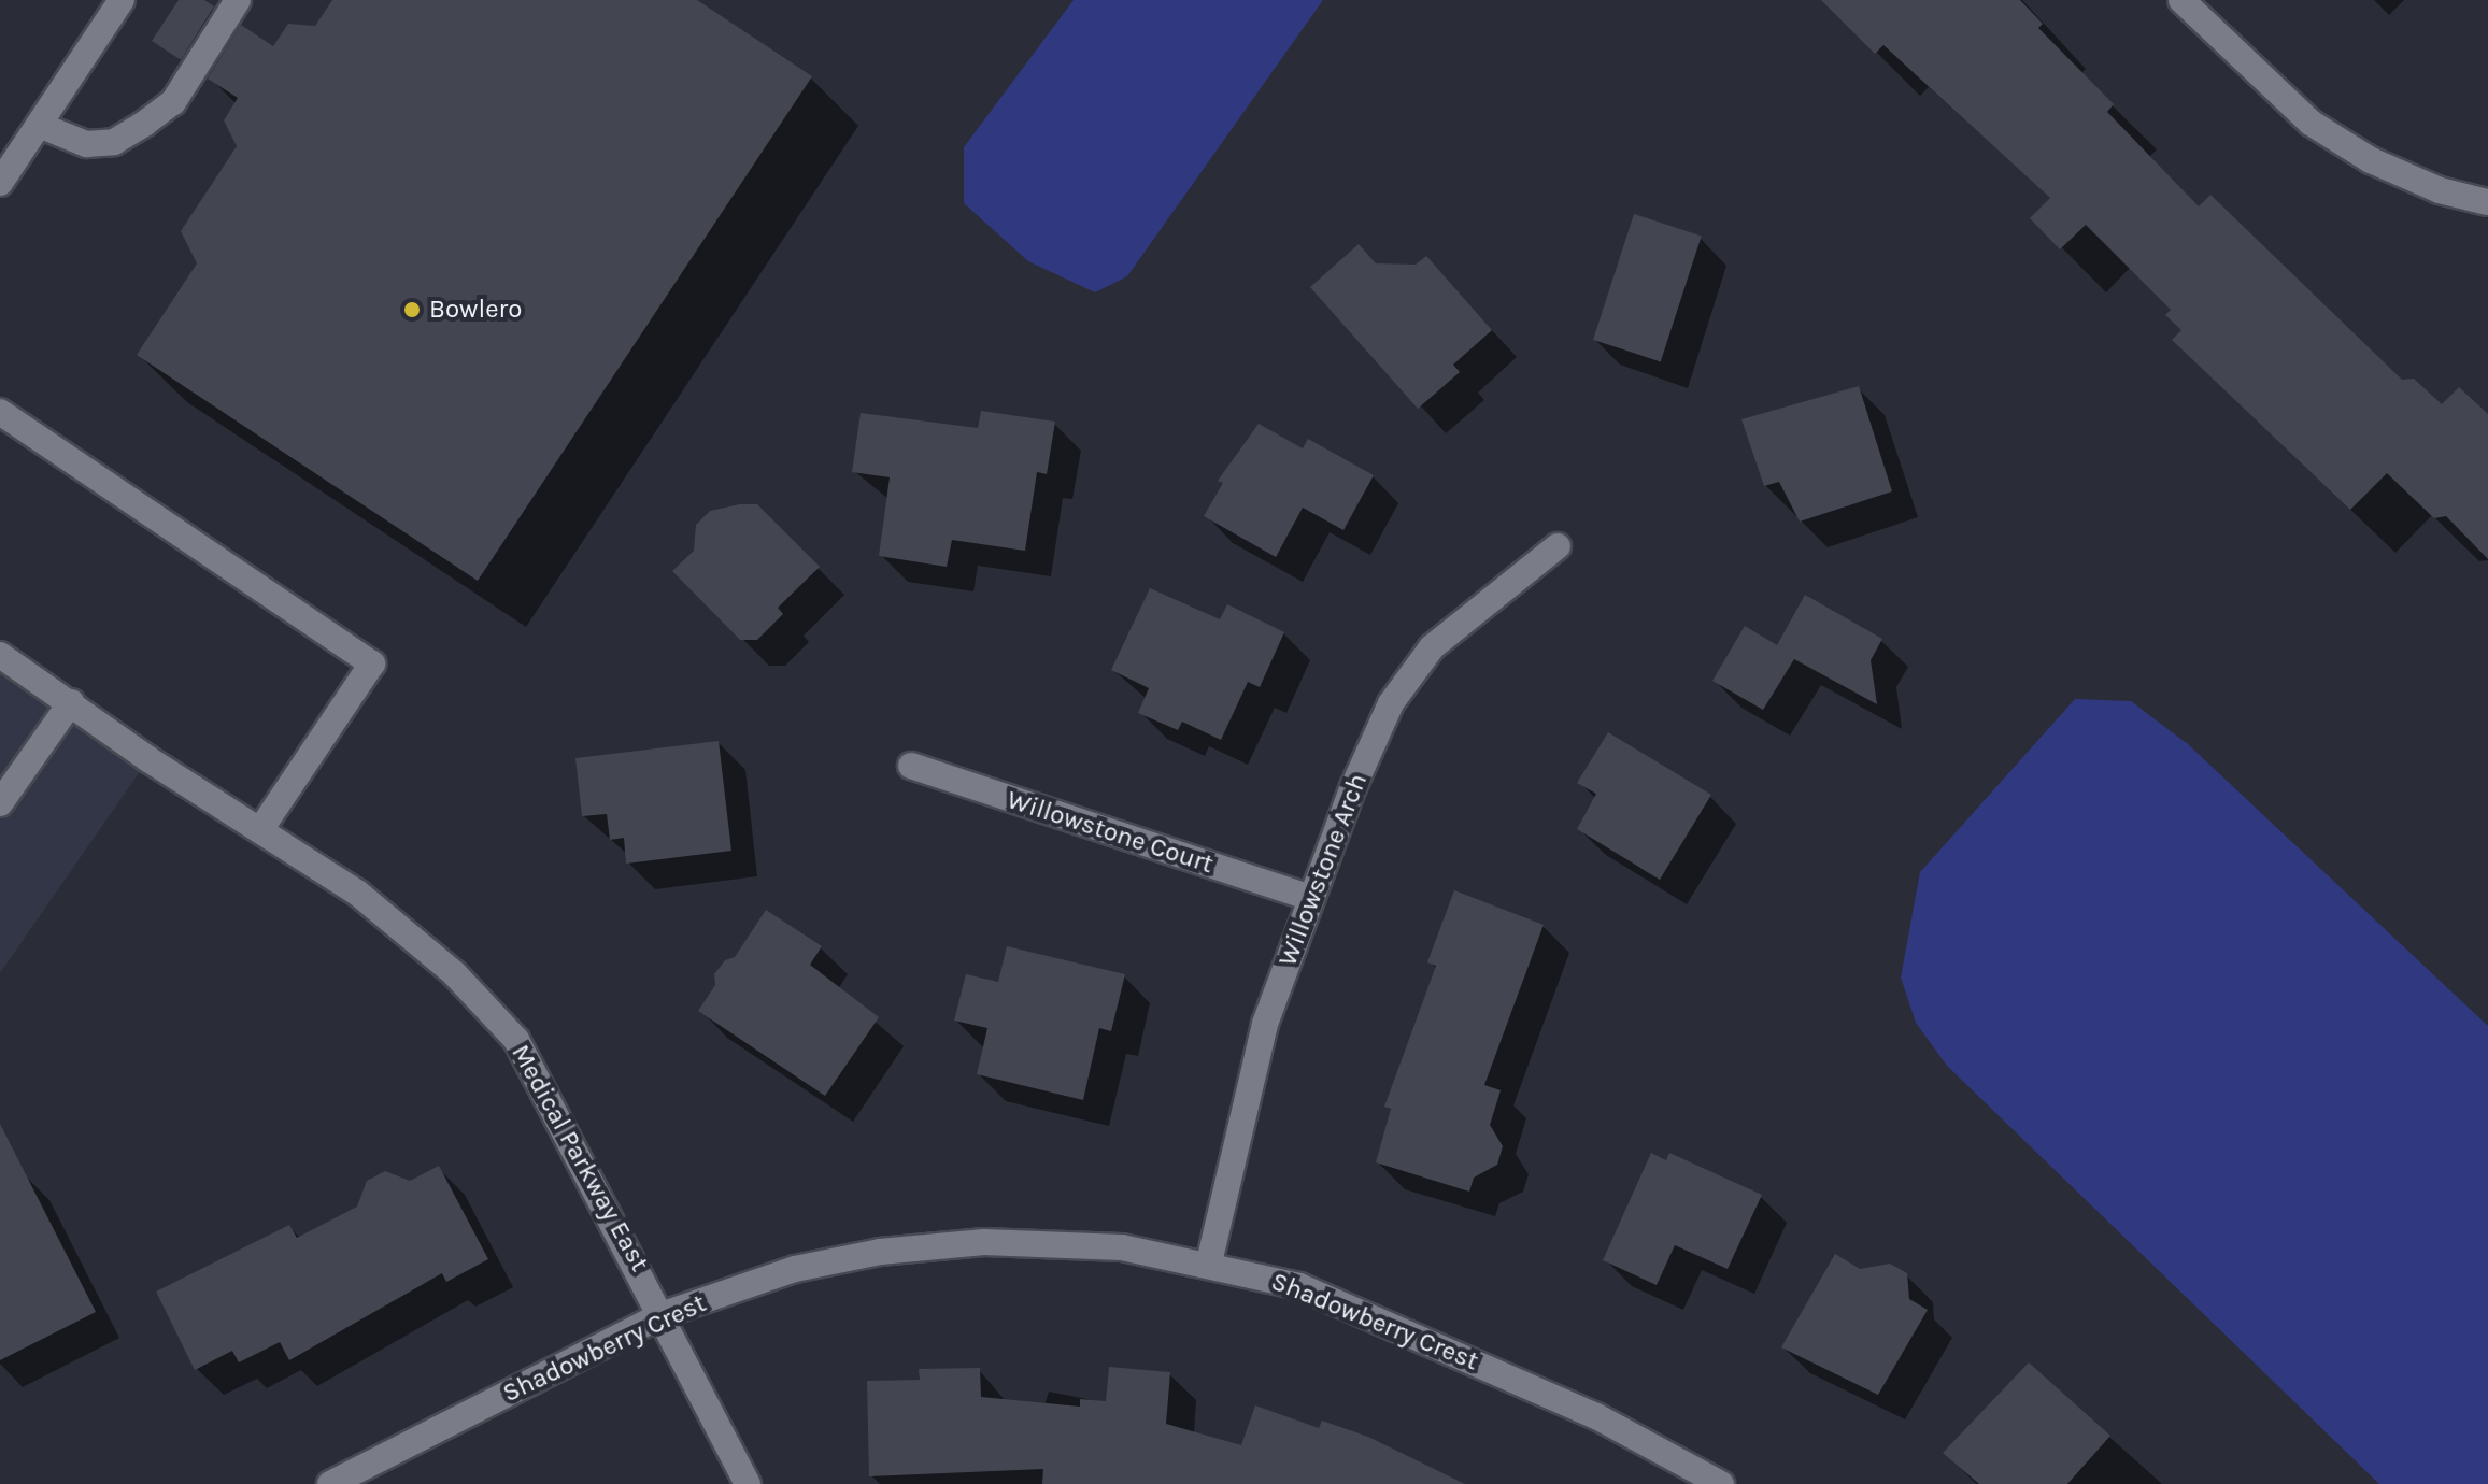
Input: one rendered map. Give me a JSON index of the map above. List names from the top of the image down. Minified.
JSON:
{"streets":{"street":["Willowstone Court","Willowstone Arch","Medical Parkway East","Shadowberry Crest"]},"crossings":[["Willowstone Court","Willowstone Arch"],["Willowstone Arch","Shadowberry Crest"],["Medical Parkway East","Shadowberry Crest"]],"places":["Bowlero"]}
